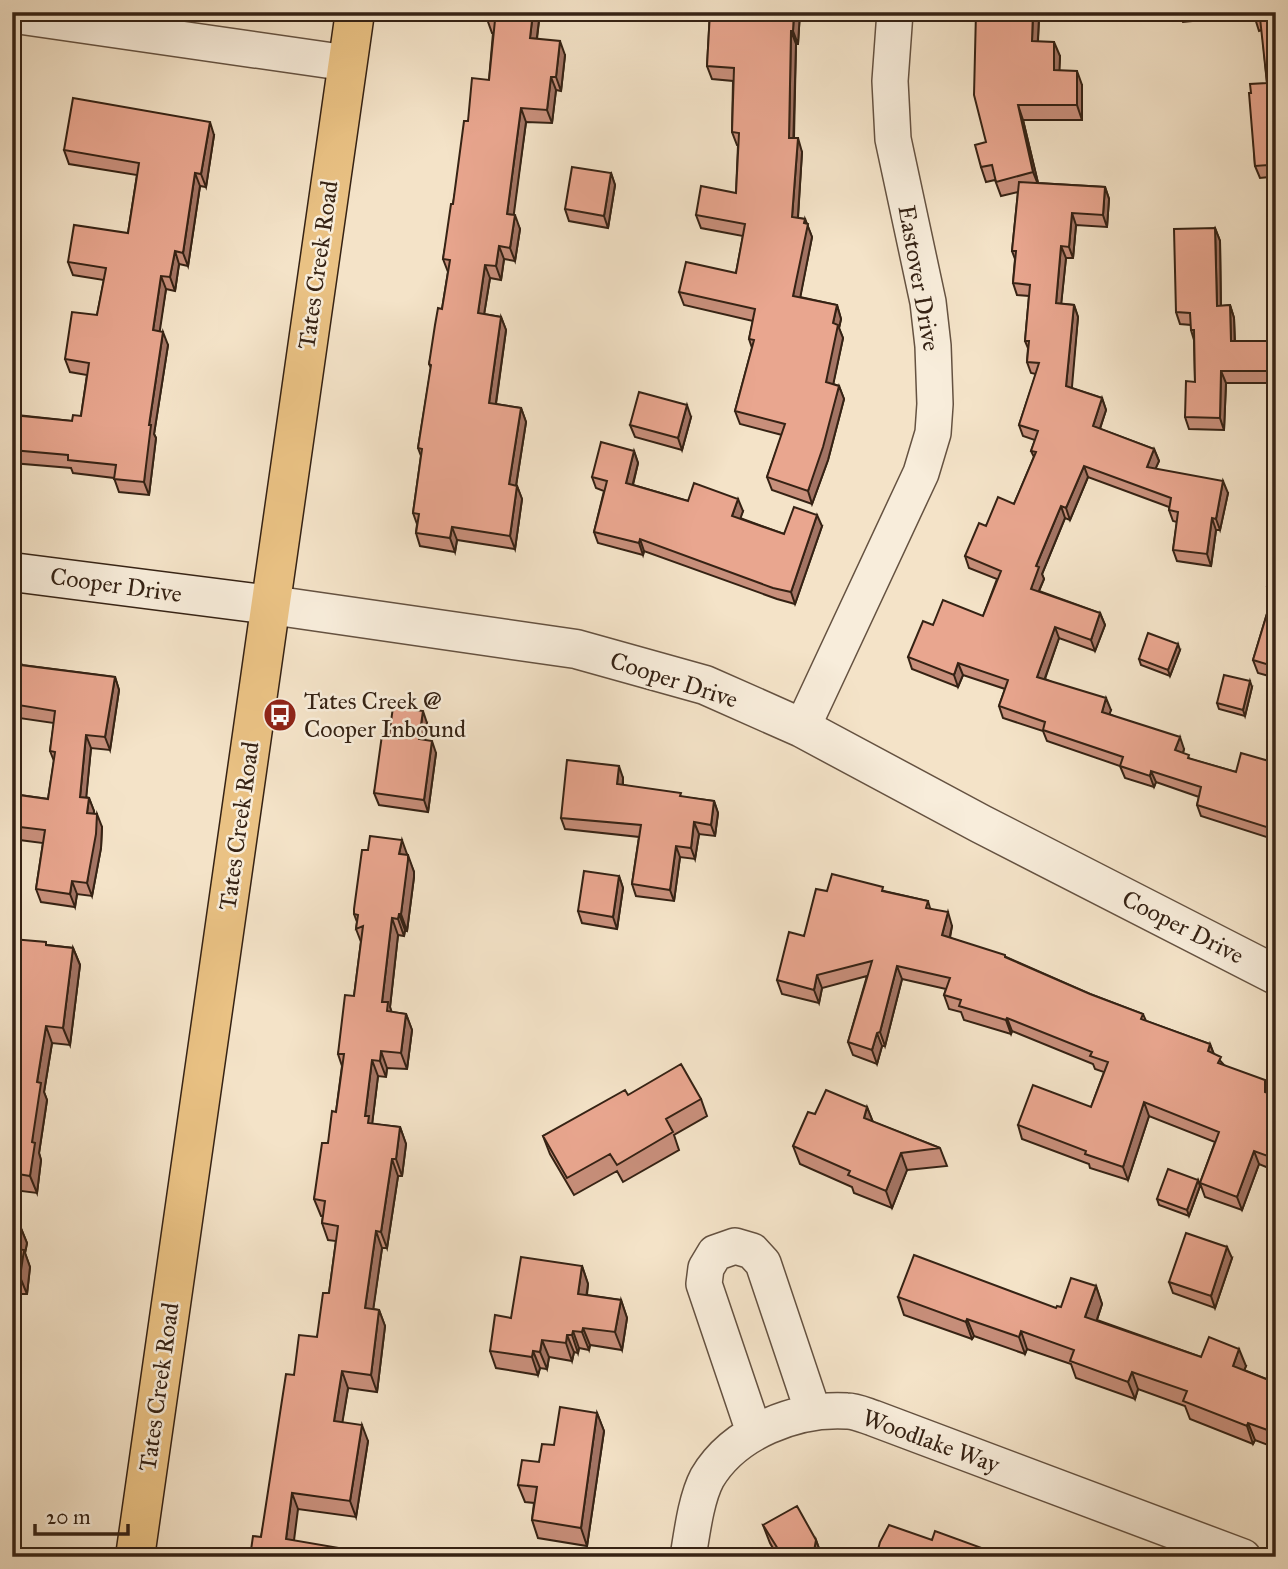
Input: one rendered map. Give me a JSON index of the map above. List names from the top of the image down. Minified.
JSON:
{"streets":{"main road":["Tates Creek Road"],"street":["Eastover Drive","Cooper Drive","Woodlake Way"]},"crossings":[["Tates Creek Road","Cooper Drive"],["Eastover Drive","Cooper Drive"]],"places":{"bus stop":["Tates Creek @ Cooper Inbound"]},"scale_bar":"20 m"}
